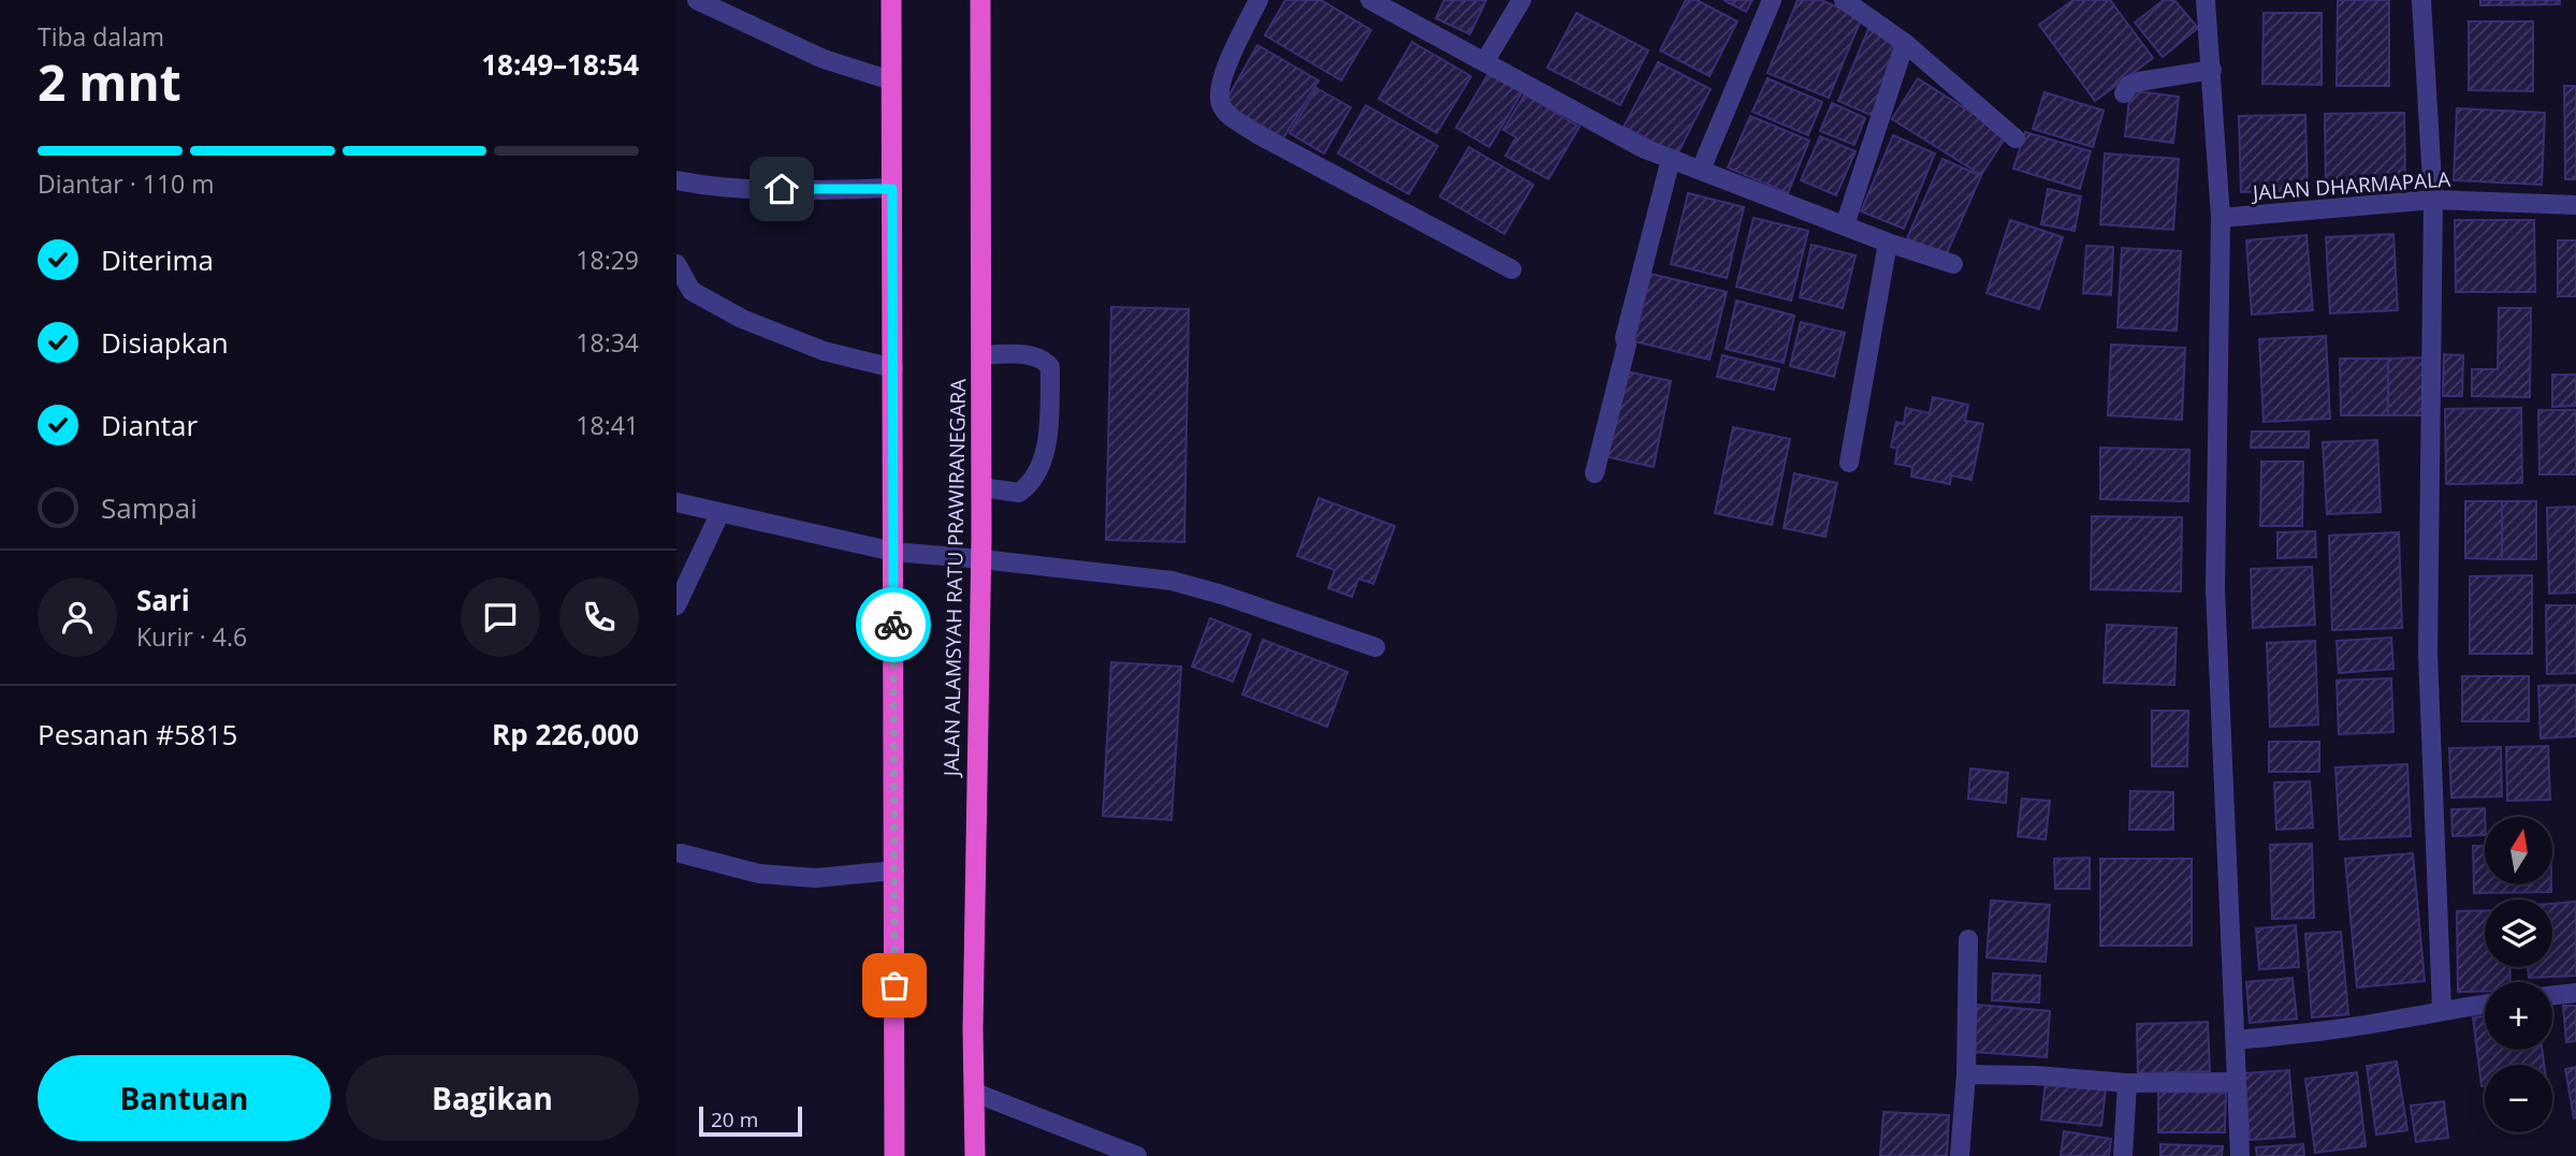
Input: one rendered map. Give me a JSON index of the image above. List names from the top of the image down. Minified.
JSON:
{"streets":{"highway":["JALAN ALAMSYAH RATU PRAWIRANEGARA"],"street":["JALAN DHARMAPALA"]},"scale_bar":"20 m","north":"top","page":{"heading":["2 mnt","Tiba dalam","18:49–18:54"],"panel":["Sari","Kurir · 4.6","Pesanan #5815","Rp 226,000"],"bar":"Diantar · 110 m","list":[["Diterima","18:29"],["Disiapkan","18:34"],["Diantar","18:41"],"Sampai"],"map_buttons":["+","−"],"buttons":["Bantuan","Bagikan"],"scale":"20 m"}}
